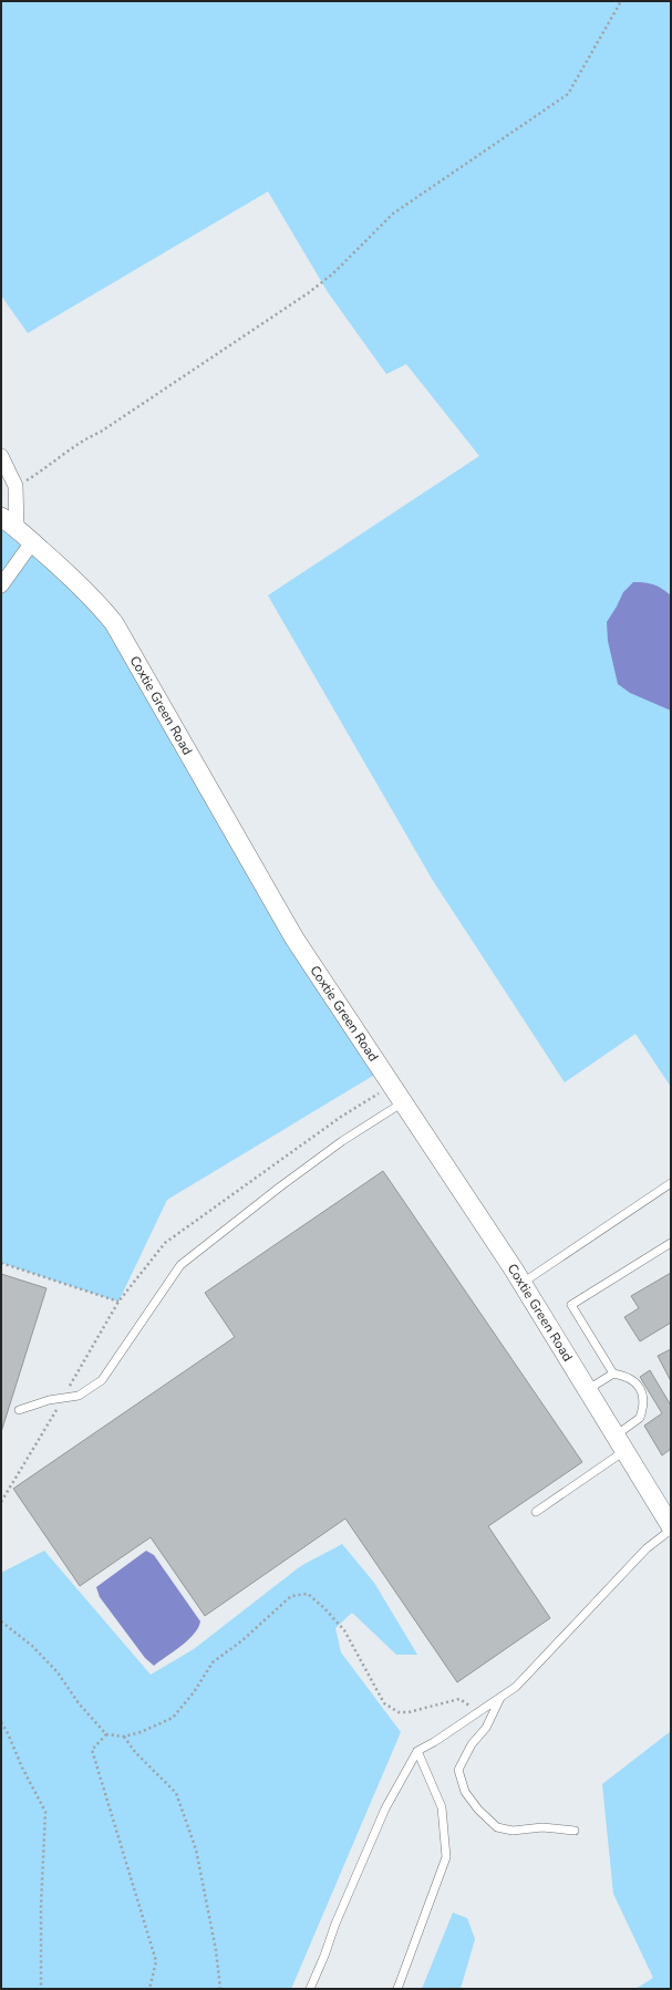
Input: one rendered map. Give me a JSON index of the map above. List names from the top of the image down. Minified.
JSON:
{"streets":{"street":["Coxtie Green Road"]}}
